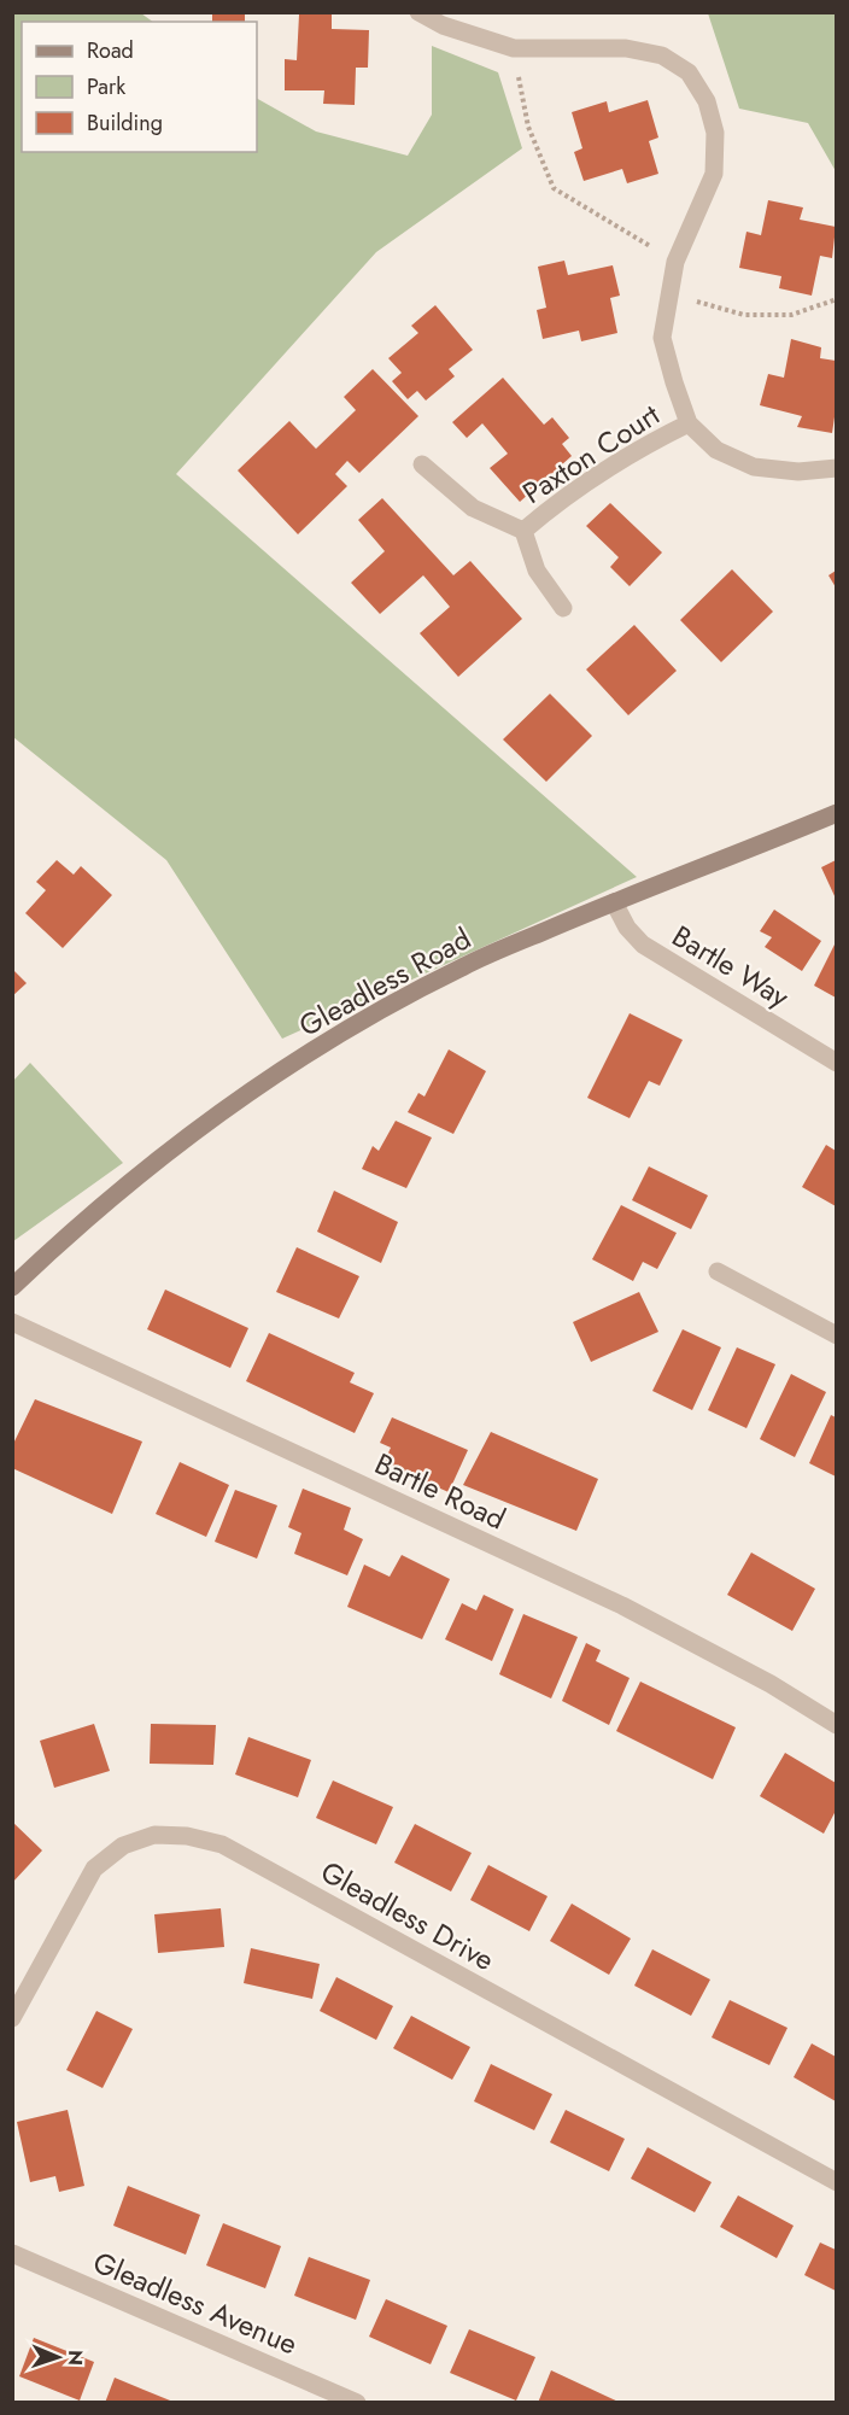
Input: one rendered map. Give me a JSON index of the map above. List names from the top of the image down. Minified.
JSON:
{"streets":{"main road":["Gleadless Road"],"street":["Paxton Court","Bartle Way","Bartle Road","Gleadless Drive","Gleadless Avenue"]},"crossings":[["Bartle Way","Gleadless Road"]],"legend":["Road","Park","Building"],"north":"right"}
